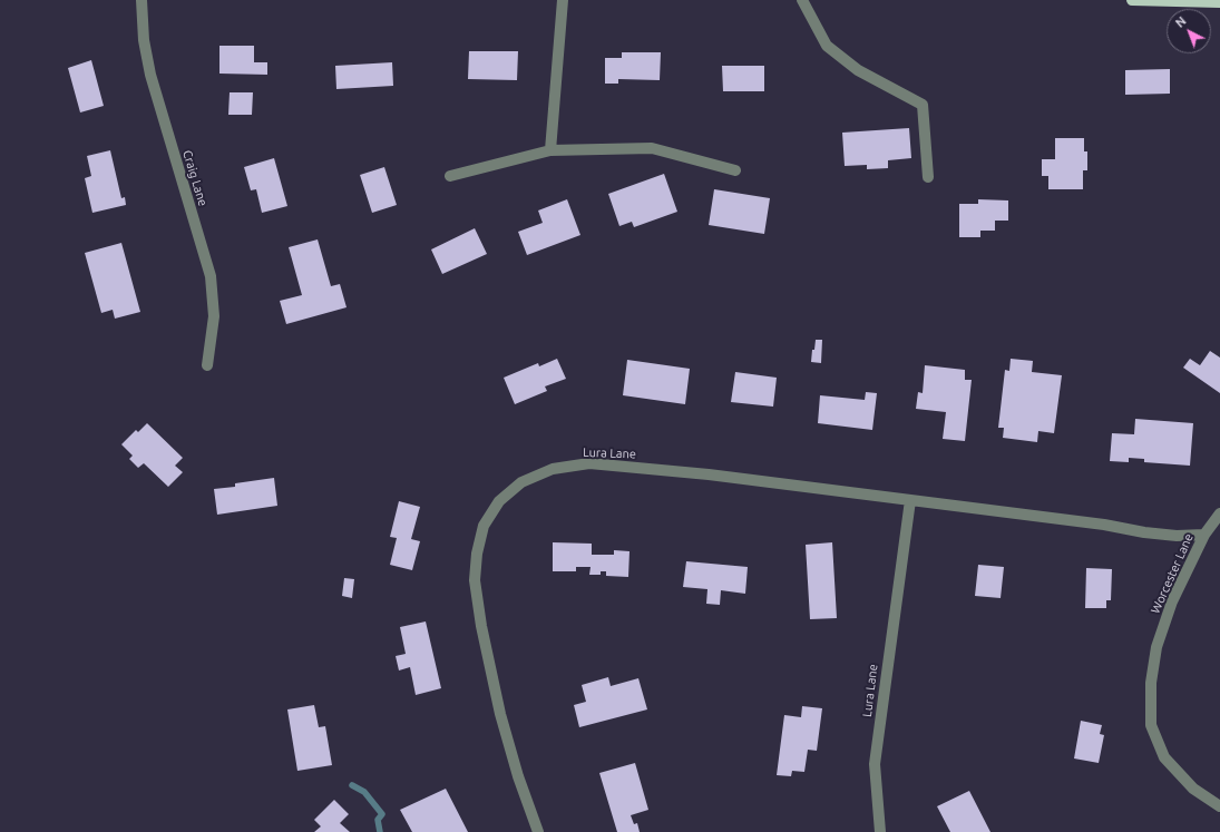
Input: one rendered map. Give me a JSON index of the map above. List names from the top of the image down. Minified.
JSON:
{"streets":{"street":["Craig Lane","Lura Lane","Worcester Lane"]},"crossings":[["Lura Lane","Worcester Lane"]],"north":"top left"}
